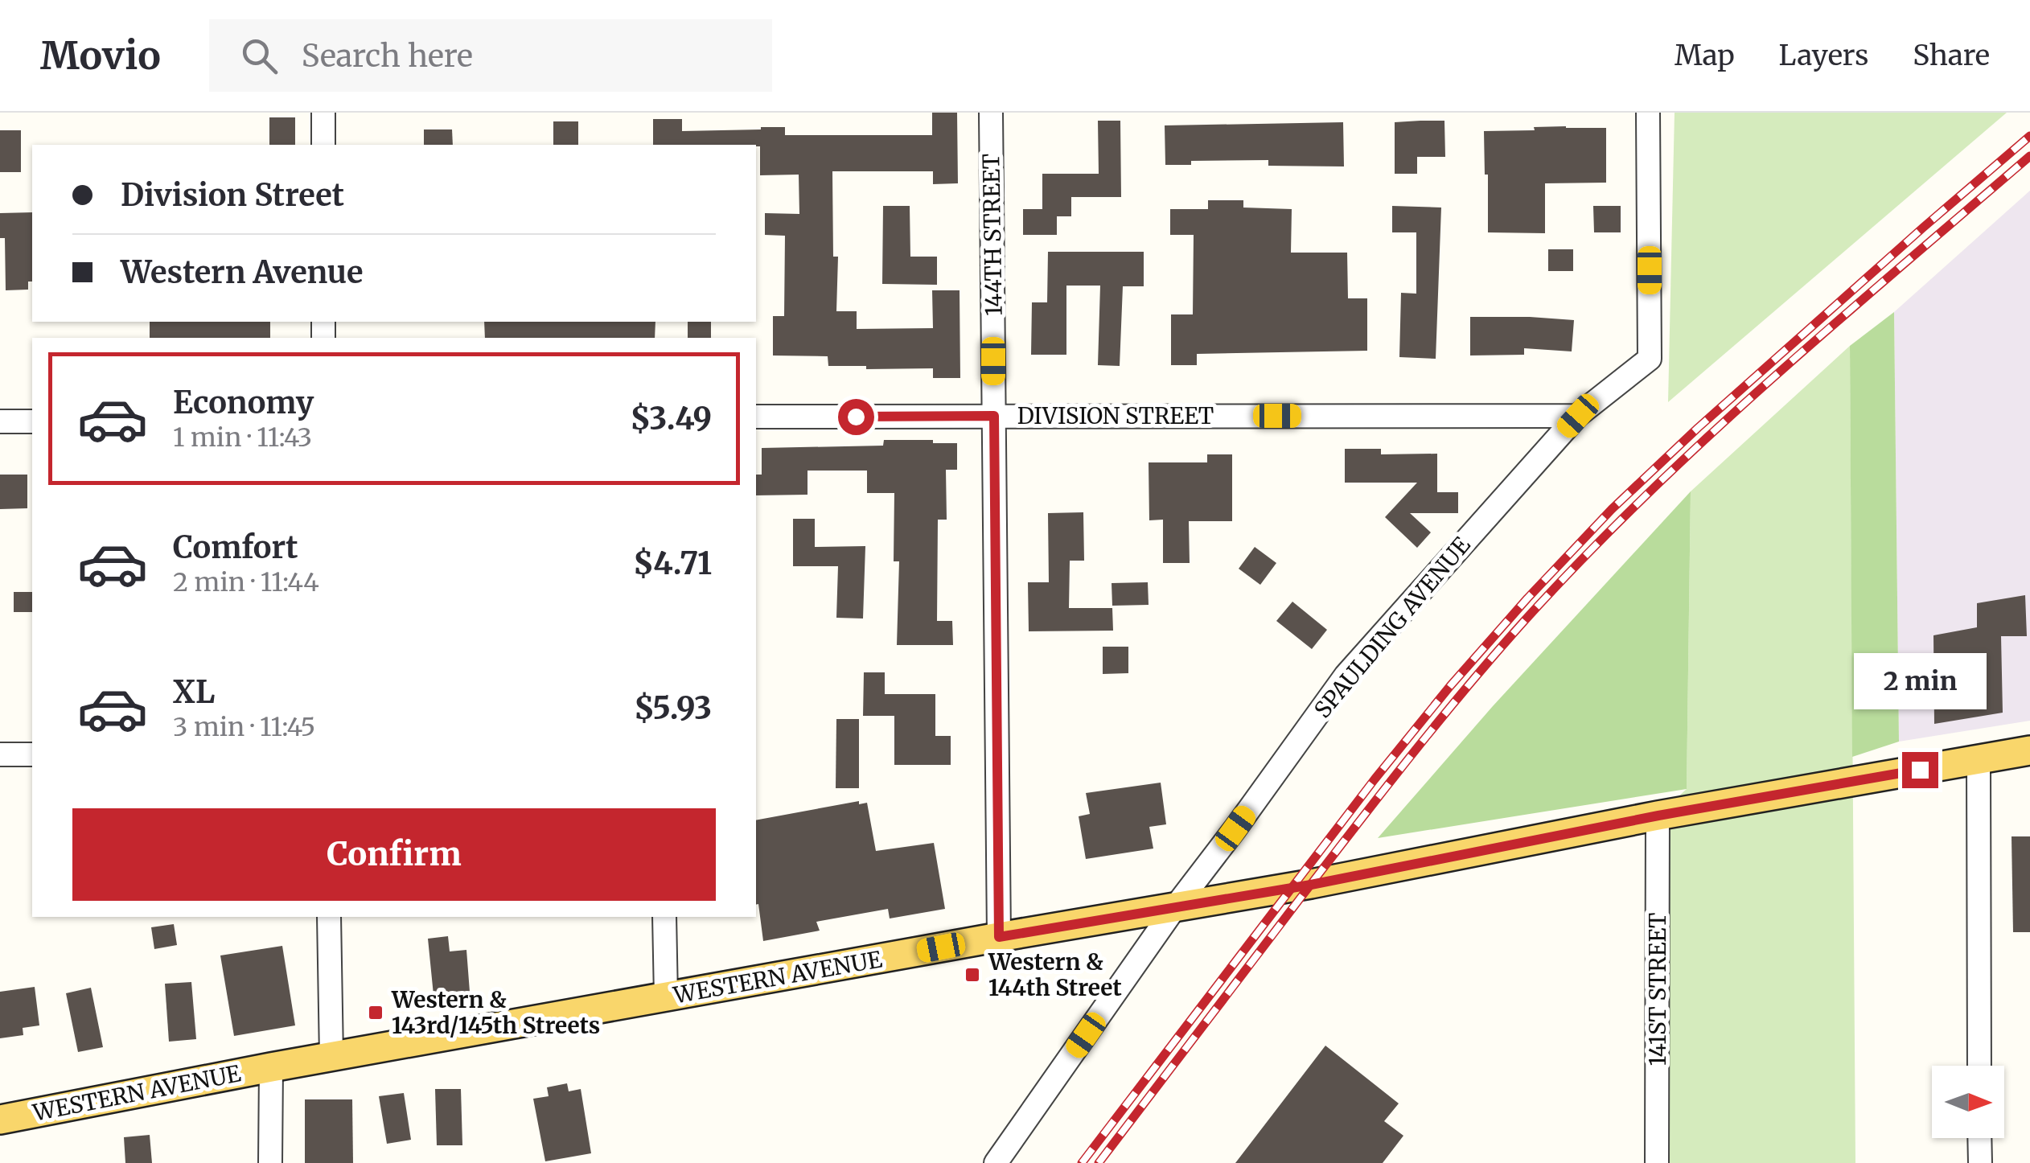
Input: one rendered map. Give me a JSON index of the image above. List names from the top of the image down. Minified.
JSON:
{"streets":{"main road":["WESTERN AVENUE"],"street":["144TH STREET","DIVISION STREET","SPAULDING AVENUE","141ST STREET"]},"crossings":[["144TH STREET","DIVISION STREET"],["144TH STREET","WESTERN AVENUE"],["DIVISION STREET","SPAULDING AVENUE"],["SPAULDING AVENUE","WESTERN AVENUE"],["WESTERN AVENUE","141ST STREET"]],"places":{"transit":["Western & 144th Street","Western & 143rd/145th Streets"]},"north":"right","page":{"header":"Movio","search":"Search here","nav":["Map","Layers","Share"],"banner":["Division Street","Western Avenue"],"list":[{"name":"Economy","note":"1 min · 11:43","value":"$3.49"},{"name":"Comfort","note":"2 min · 11:44","value":"$4.71"},{"name":"XL","note":"3 min · 11:45","value":"$5.93"}],"bubble":"2 min","buttons":"Confirm"}}
